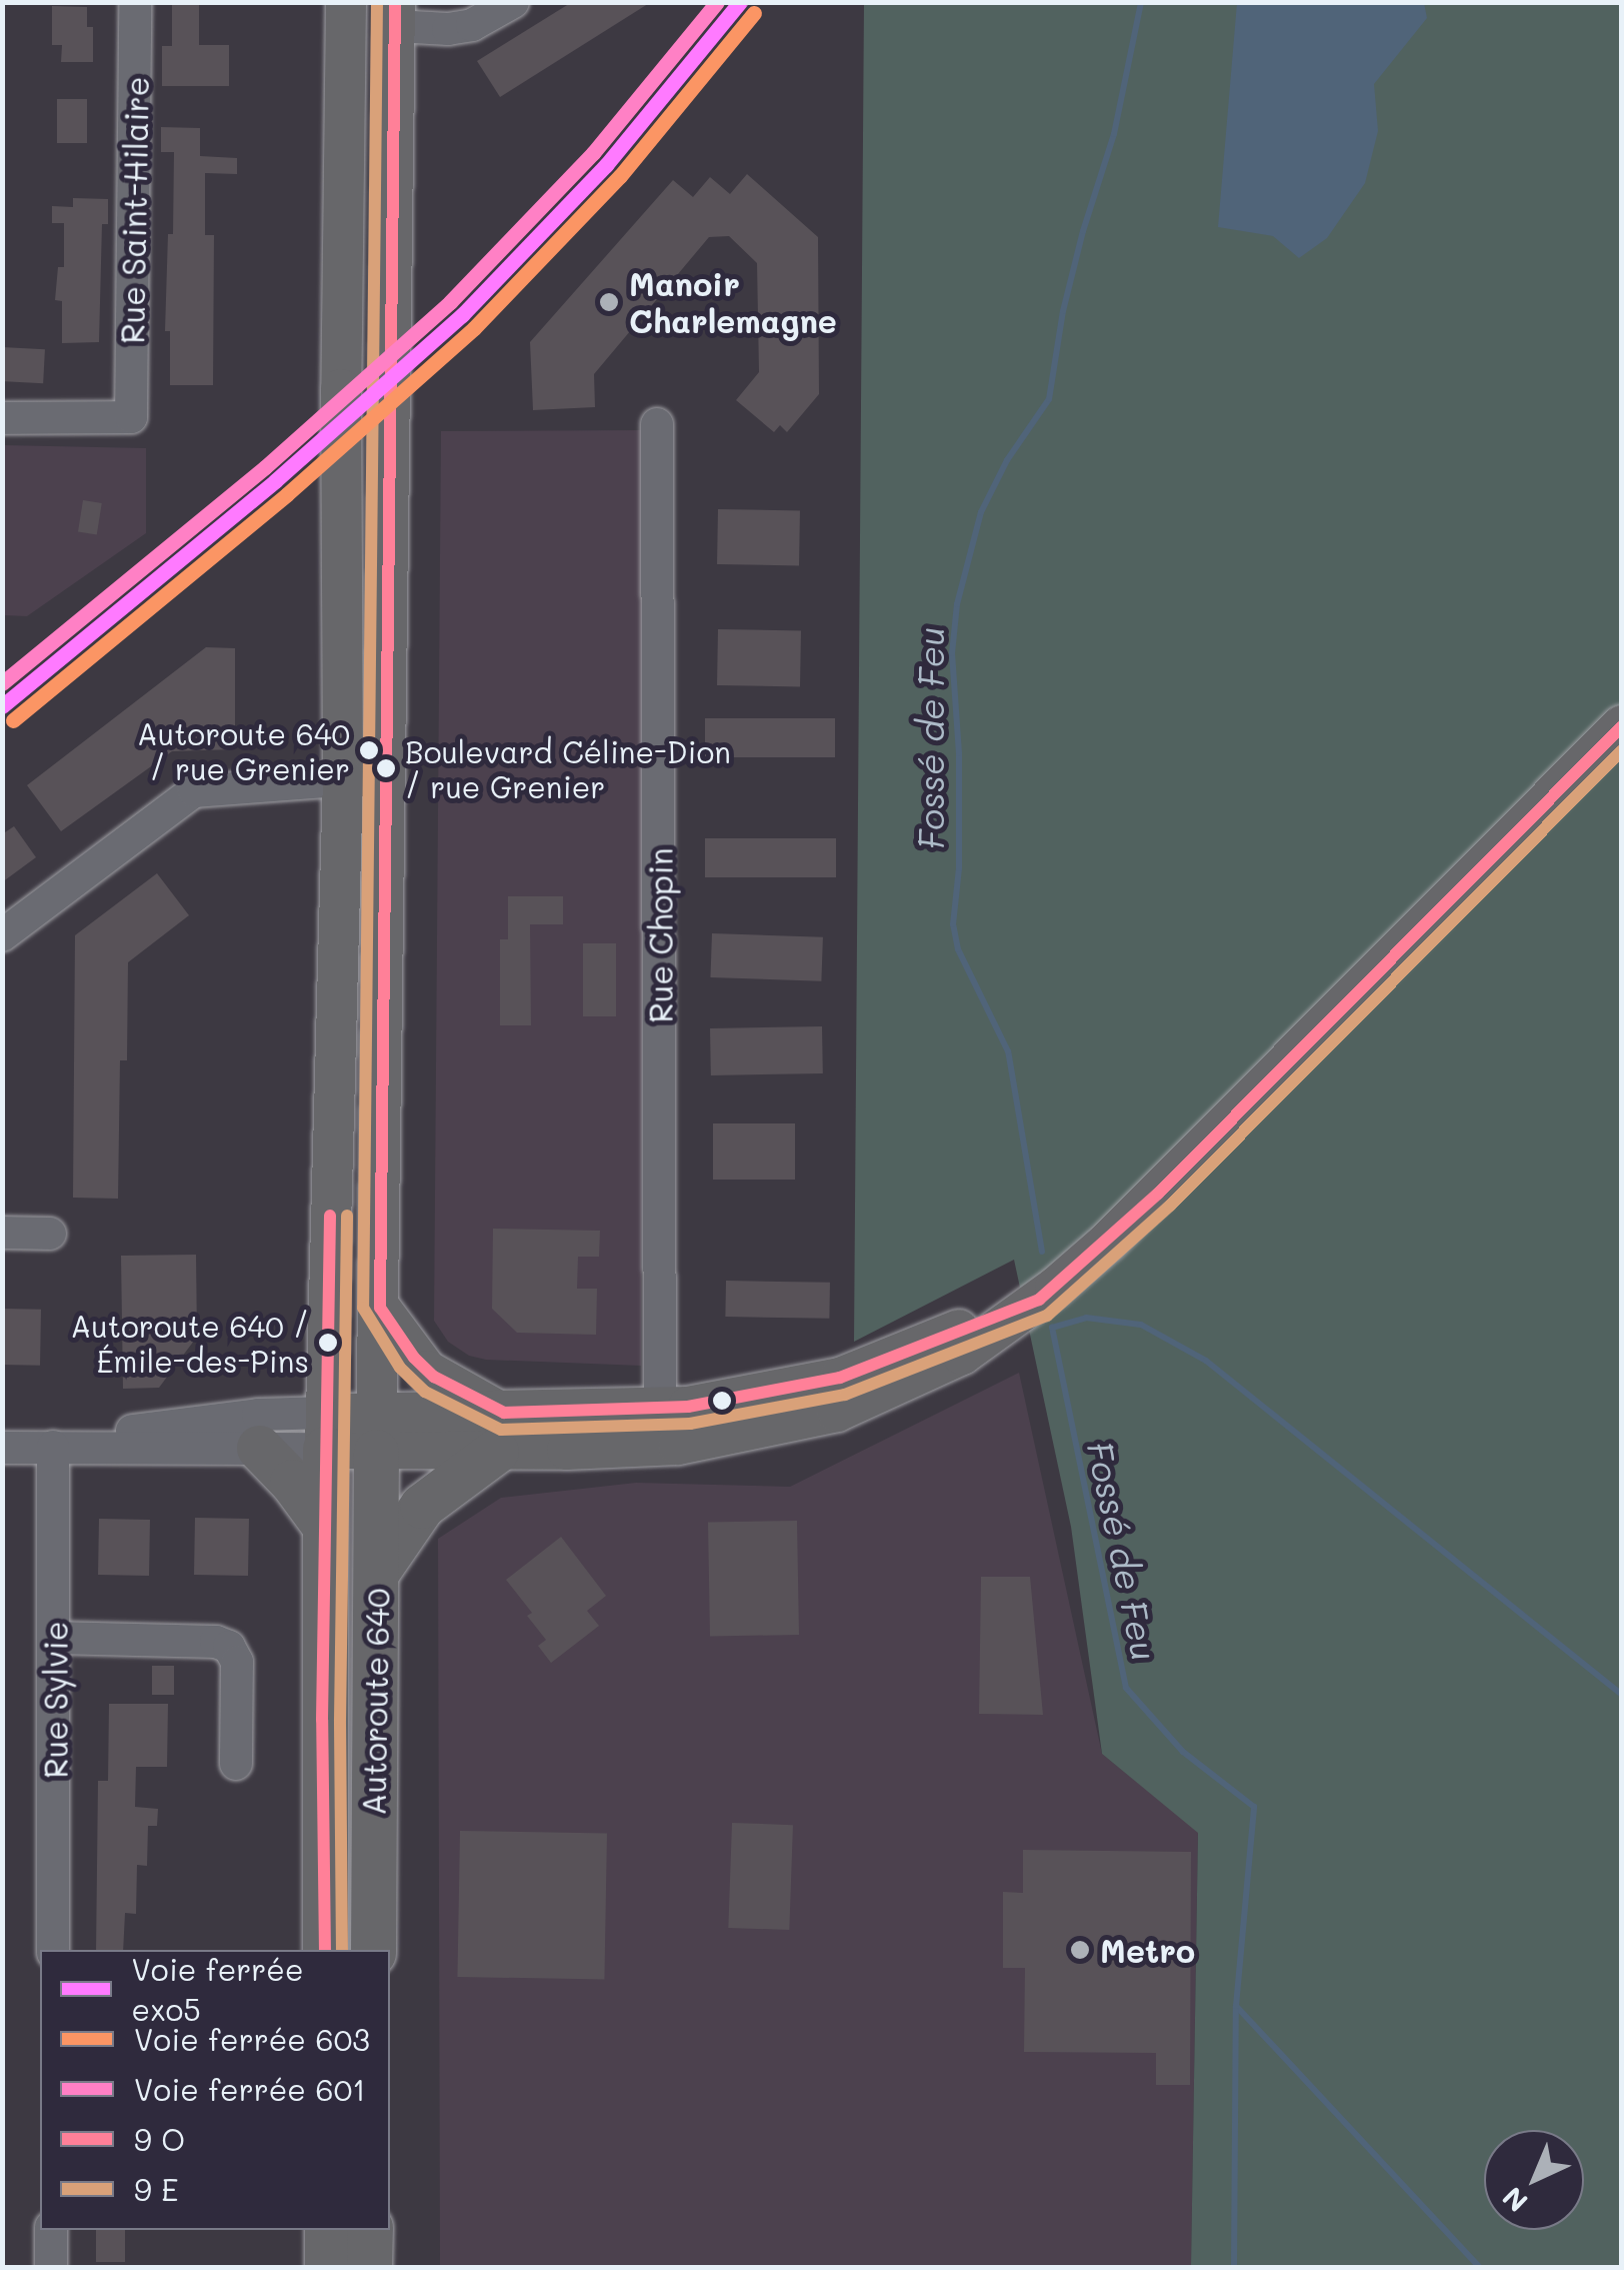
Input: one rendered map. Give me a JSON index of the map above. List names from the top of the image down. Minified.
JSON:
{"streets":{"highway":["Autoroute 640"],"street":["Rue Saint-Hilaire","Rue Chopin","Rue Sylvie"]},"water":["Fossé de Feu"],"places":["Manoir Charlemagne","Autoroute 640 / rue Grenier","Boulevard Céline-Dion / rue Grenier","Autoroute 640 / Émile-des-Pins","Metro"],"lines":["rail line exo5","rail line 601","rail line 603"],"legend":["Voie ferrée exo5","Voie ferrée 603","Voie ferrée 601","9 O","9 E"],"north":"bottom left"}
